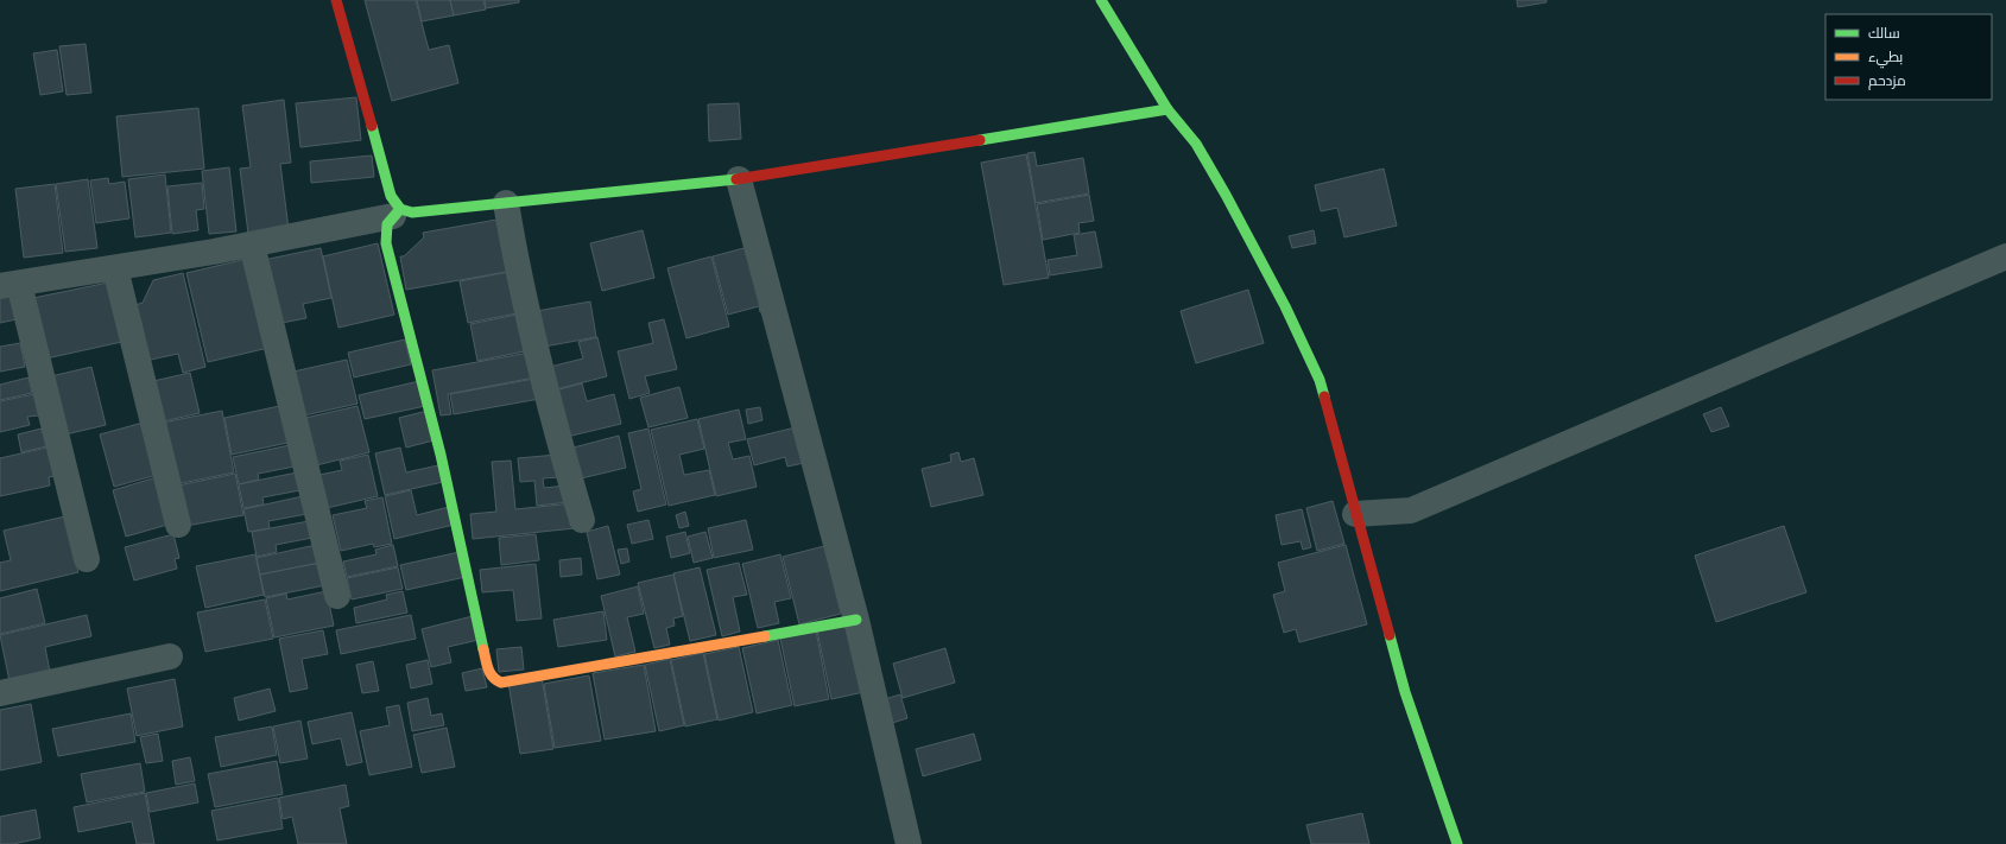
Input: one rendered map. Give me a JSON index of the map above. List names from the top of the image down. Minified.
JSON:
{"legend":["سالك","بطيء","مزدحم"]}
